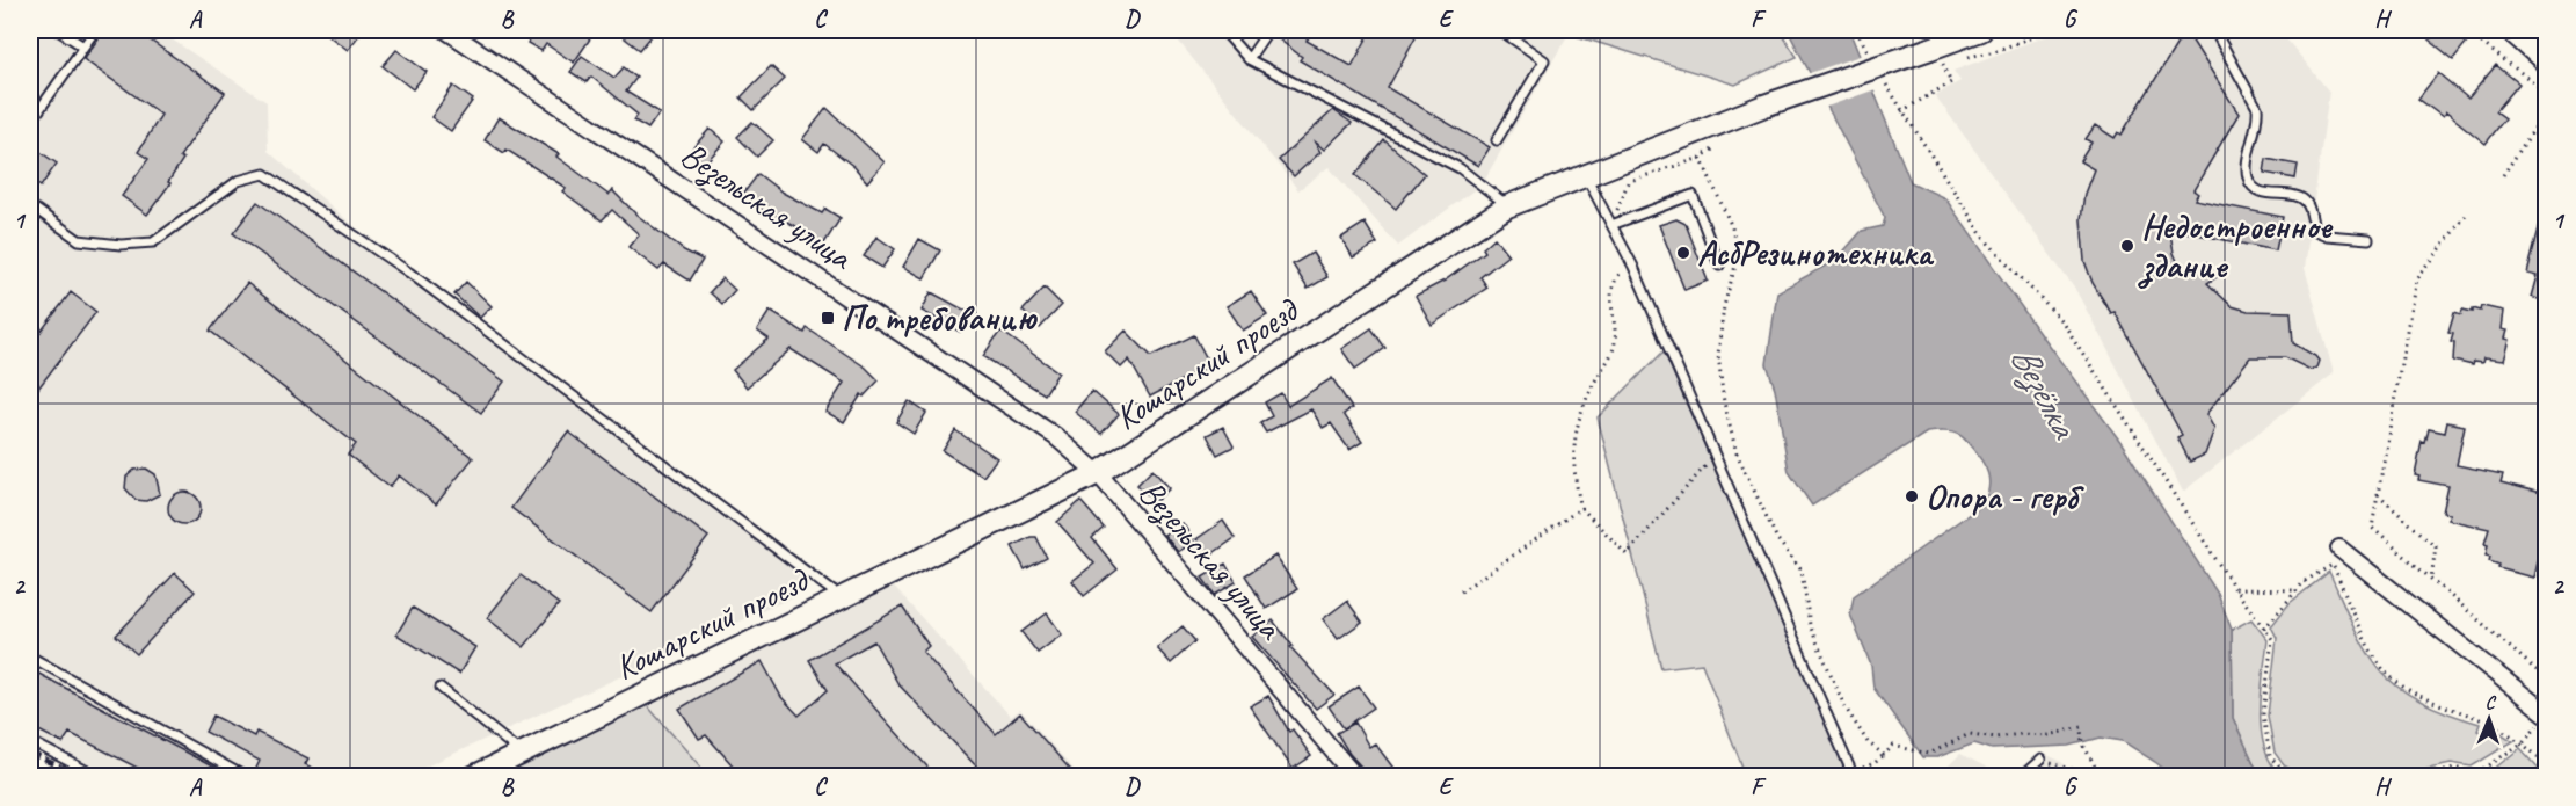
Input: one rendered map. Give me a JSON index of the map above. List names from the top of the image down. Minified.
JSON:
{"streets":{"street":["Везельская улица","Кошарский проезд"]},"crossings":[["Везельская улица","Кошарский проезд"]],"water":["Везёлка"],"places":{"other":["Недостроенное здание","АсбРезинотехника","Опора - герб"],"transit":["По требованию"]},"north":"top","grid":{"columns":["A","B","C","D","E","F","G","H"],"rows":["1","2"]}}
